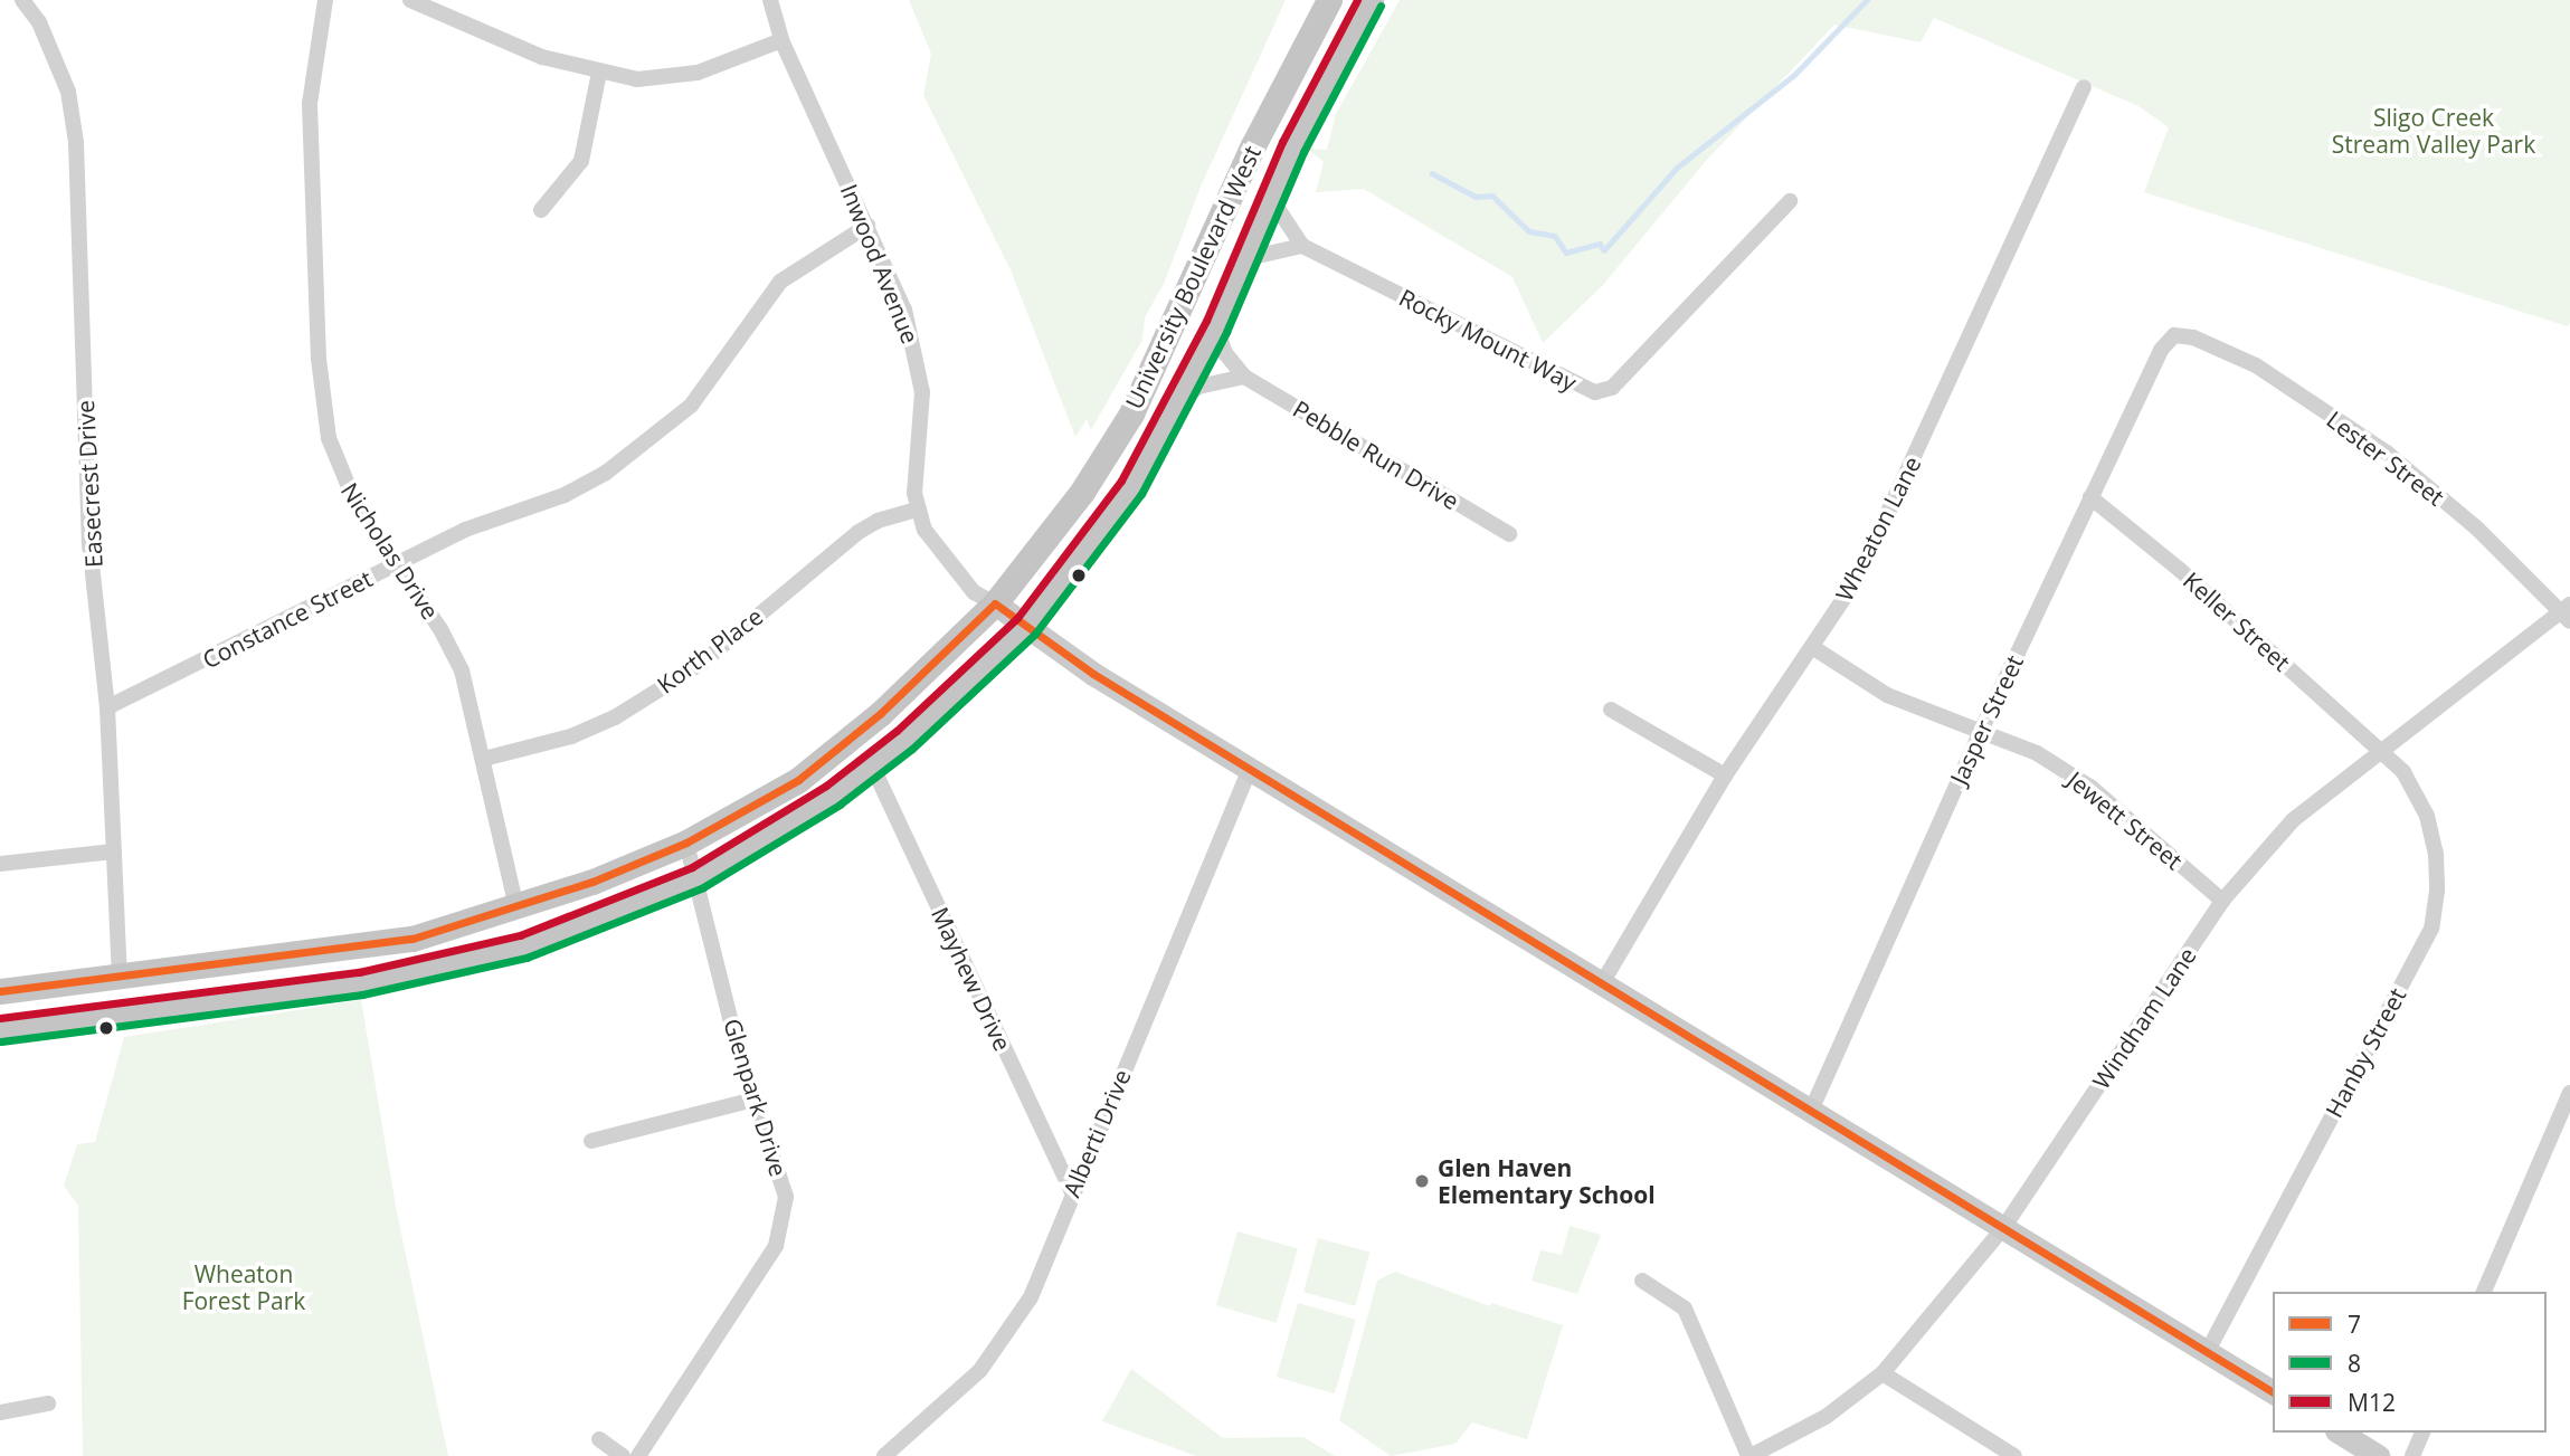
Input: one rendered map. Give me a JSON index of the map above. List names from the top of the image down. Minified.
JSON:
{"streets":{"main road":["University Boulevard West"],"street":["Inwood Avenue","Rocky Mount Way","Pebble Run Drive","Lester Street","Easecrest Drive","Wheaton Lane","Nicholas Drive","Constance Street","Keller Street","Korth Place","Jasper Street","Jewett Street","Mayhew Drive","Windham Lane","Hanby Street","Glenpark Drive","Alberti Drive"]},"crossings":[["Inwood Avenue","University Boulevard West"],["Inwood Avenue","Wheaton Lane"],["Inwood Avenue","Constance Street"],["Inwood Avenue","Korth Place"],["Inwood Avenue","Jasper Street"],["Inwood Avenue","Windham Lane"],["Inwood Avenue","Hanby Street"],["Inwood Avenue","Alberti Drive"],["University Boulevard West","Pebble Run Drive"],["University Boulevard West","Easecrest Drive"],["University Boulevard West","Nicholas Drive"],["University Boulevard West","Mayhew Drive"],["University Boulevard West","Glenpark Drive"],["Lester Street","Jasper Street"],["Lester Street","Windham Lane"],["Easecrest Drive","Constance Street"],["Wheaton Lane","Jewett Street"],["Nicholas Drive","Constance Street"],["Nicholas Drive","Korth Place"],["Keller Street","Jasper Street"],["Keller Street","Windham Lane"],["Keller Street","Hanby Street"],["Jasper Street","Jewett Street"],["Jewett Street","Windham Lane"],["Mayhew Drive","Alberti Drive"],["Windham Lane","Hanby Street"]],"parks":["Sligo Creek Stream Valley Park","Wheaton Forest Park"],"places":["Glen Haven Elementary School"],"lines":["transit line M12","transit line 8","transit line 7"],"legend":["7","8","M12"]}
